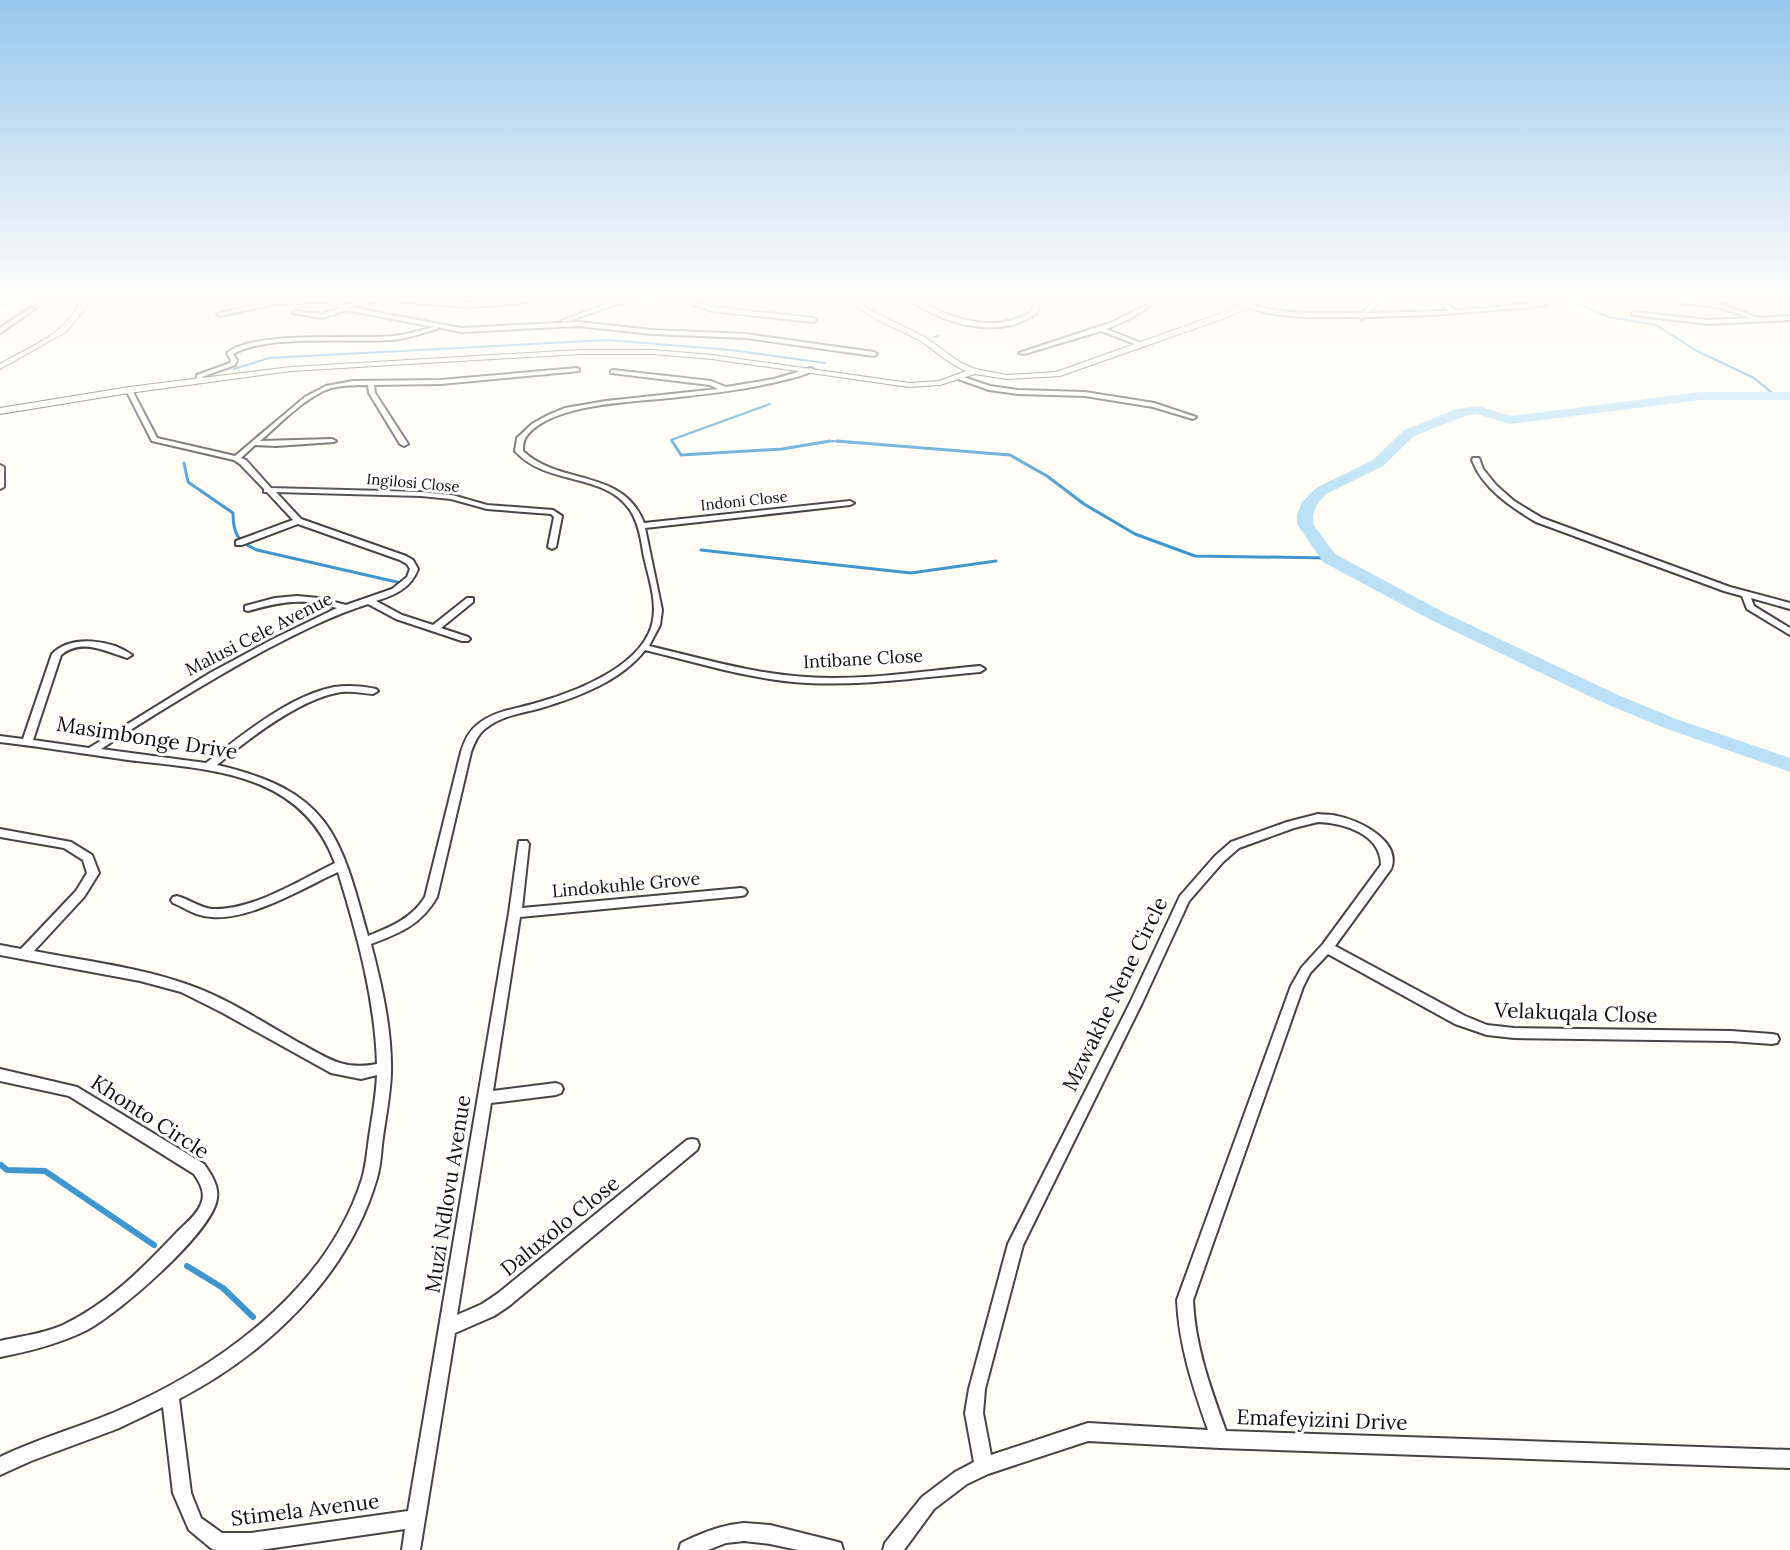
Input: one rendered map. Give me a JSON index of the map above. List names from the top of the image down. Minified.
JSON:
{"streets":{"street":["Ingilosi Close","Indoni Close","Malusi Cele Avenue","Intibane Close","Masimbonge Drive","Lindokuhle Grove","Mzwakhe Nene Circle","Velakuqala Close","Khonto Circle","Muzi Ndlovu Avenue","Daluxolo Close","Emafeyizini Drive","Stimela Avenue"]},"crossings":[["Ingilosi Close","Malusi Cele Avenue"],["Malusi Cele Avenue","Masimbonge Drive"],["Masimbonge Drive","Stimela Avenue"],["Lindokuhle Grove","Muzi Ndlovu Avenue"],["Mzwakhe Nene Circle","Velakuqala Close"],["Mzwakhe Nene Circle","Emafeyizini Drive"],["Muzi Ndlovu Avenue","Daluxolo Close"],["Muzi Ndlovu Avenue","Stimela Avenue"]]}
